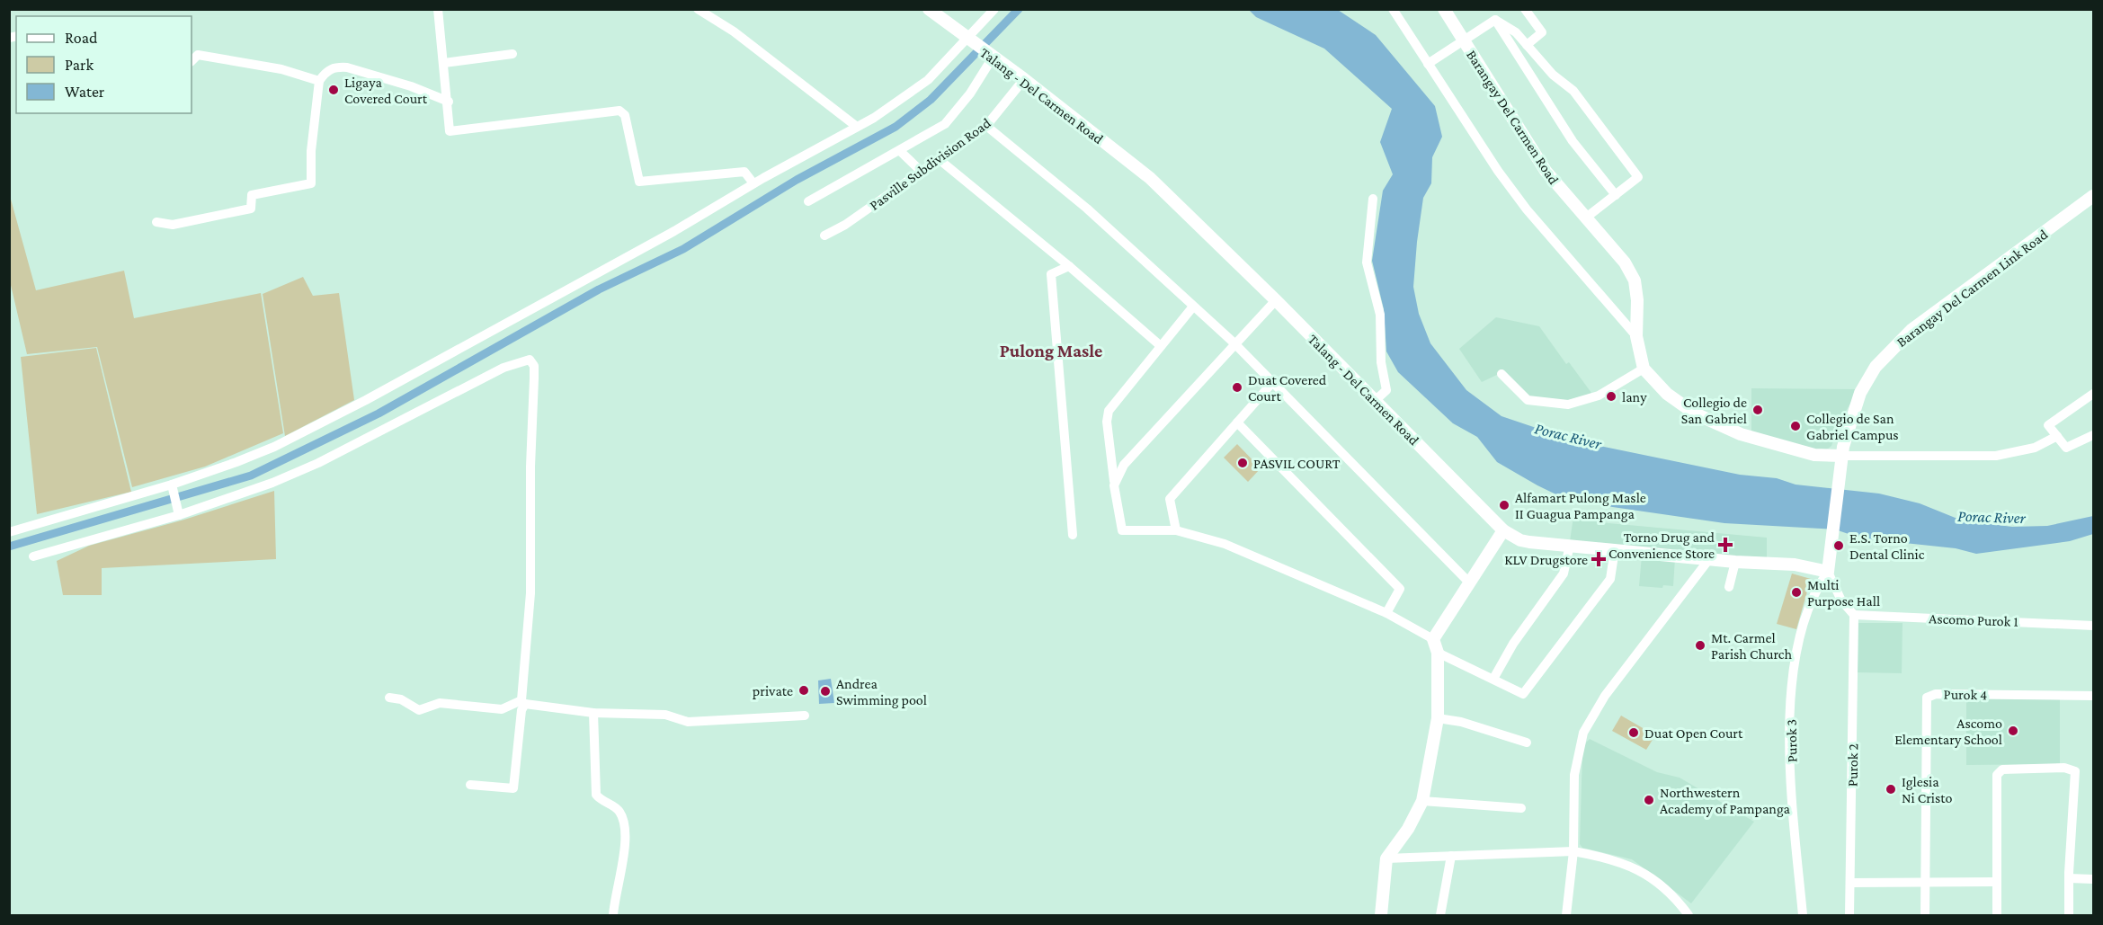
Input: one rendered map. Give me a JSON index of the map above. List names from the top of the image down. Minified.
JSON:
{"streets":{"street":["Talang - Del Carmen Road","Barangay Del Carmen Road","Pasville Subdivision Road","Barangay Del Carmen Link Road","Ascomo Purok 1","Purok 4","Purok 3","Purok 2"]},"crossings":[["Talang - Del Carmen Road","Pasville Subdivision Road"],["Talang - Del Carmen Road","Barangay Del Carmen Link Road"],["Talang - Del Carmen Road","Purok 3"],["Barangay Del Carmen Link Road","Purok 3"],["Ascomo Purok 1","Purok 2"]],"districts":["Pulong Masle"],"water":["Porac River"],"places":{"other":["Ligaya Covered Court","Duat Covered Court","lany","Collegio de San Gabriel","Collegio de San Gabriel Campus","PASVIL COURT","Alfamart Pulong Masle II Guagua Pampanga","E.S. Torno Dental Clinic","Multi Purpose Hall","Mt. Carmel Parish Church","private","Andrea Swimming pool","Ascomo Elementary School","Duat Open Court","Iglesia Ni Cristo","Northwestern Academy of Pampanga"],"health":["Torno Drug and Convenience Store","KLV Drugstore"]},"legend":["Road","Park","Water"]}
